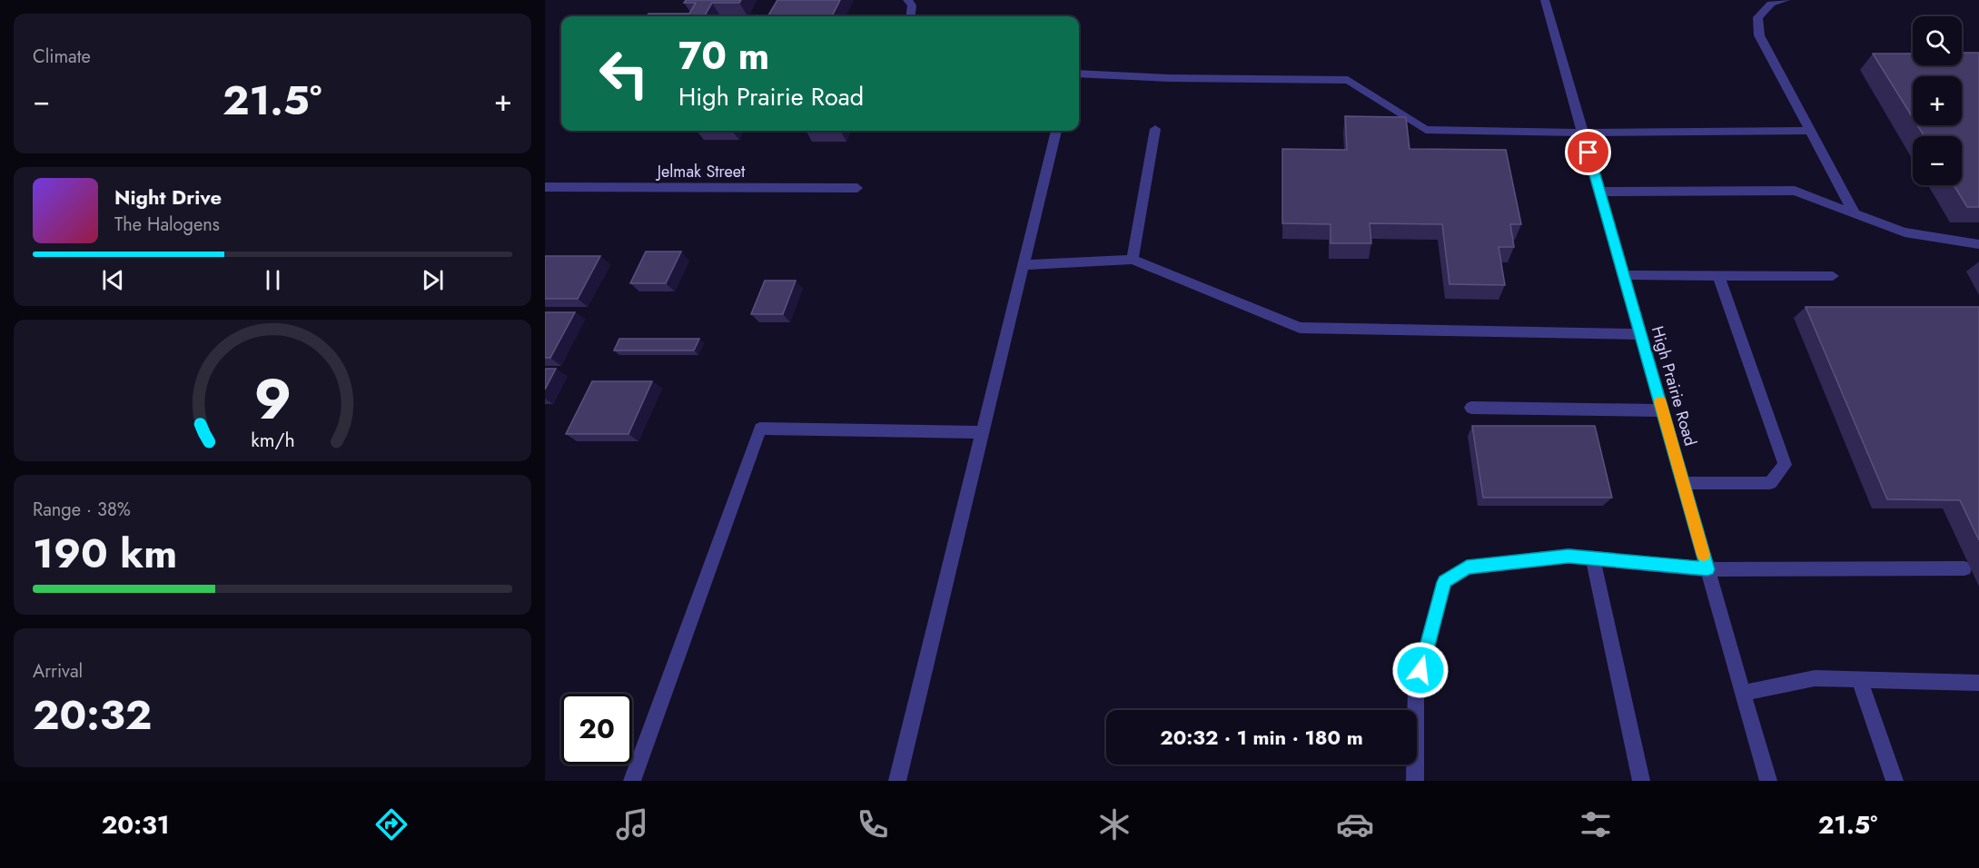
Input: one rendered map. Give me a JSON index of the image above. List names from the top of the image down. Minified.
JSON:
{"streets":{"street":["Jelmak Street","High Prairie Road"]},"page":{"tile":["Climate",["Range · 38%","190 km"],["Arrival","20:32"]],"map_buttons":["+","−"],"turn":["70 m","High Prairie Road"],"heat":["−","21.5°","+"],"song":["Night Drive","The Halogens"],"limit":"20","trip":"20:32 · 1 min · 180 m","tabs":["20:31","21.5°"],"gauge":["9","km/h"]}}
